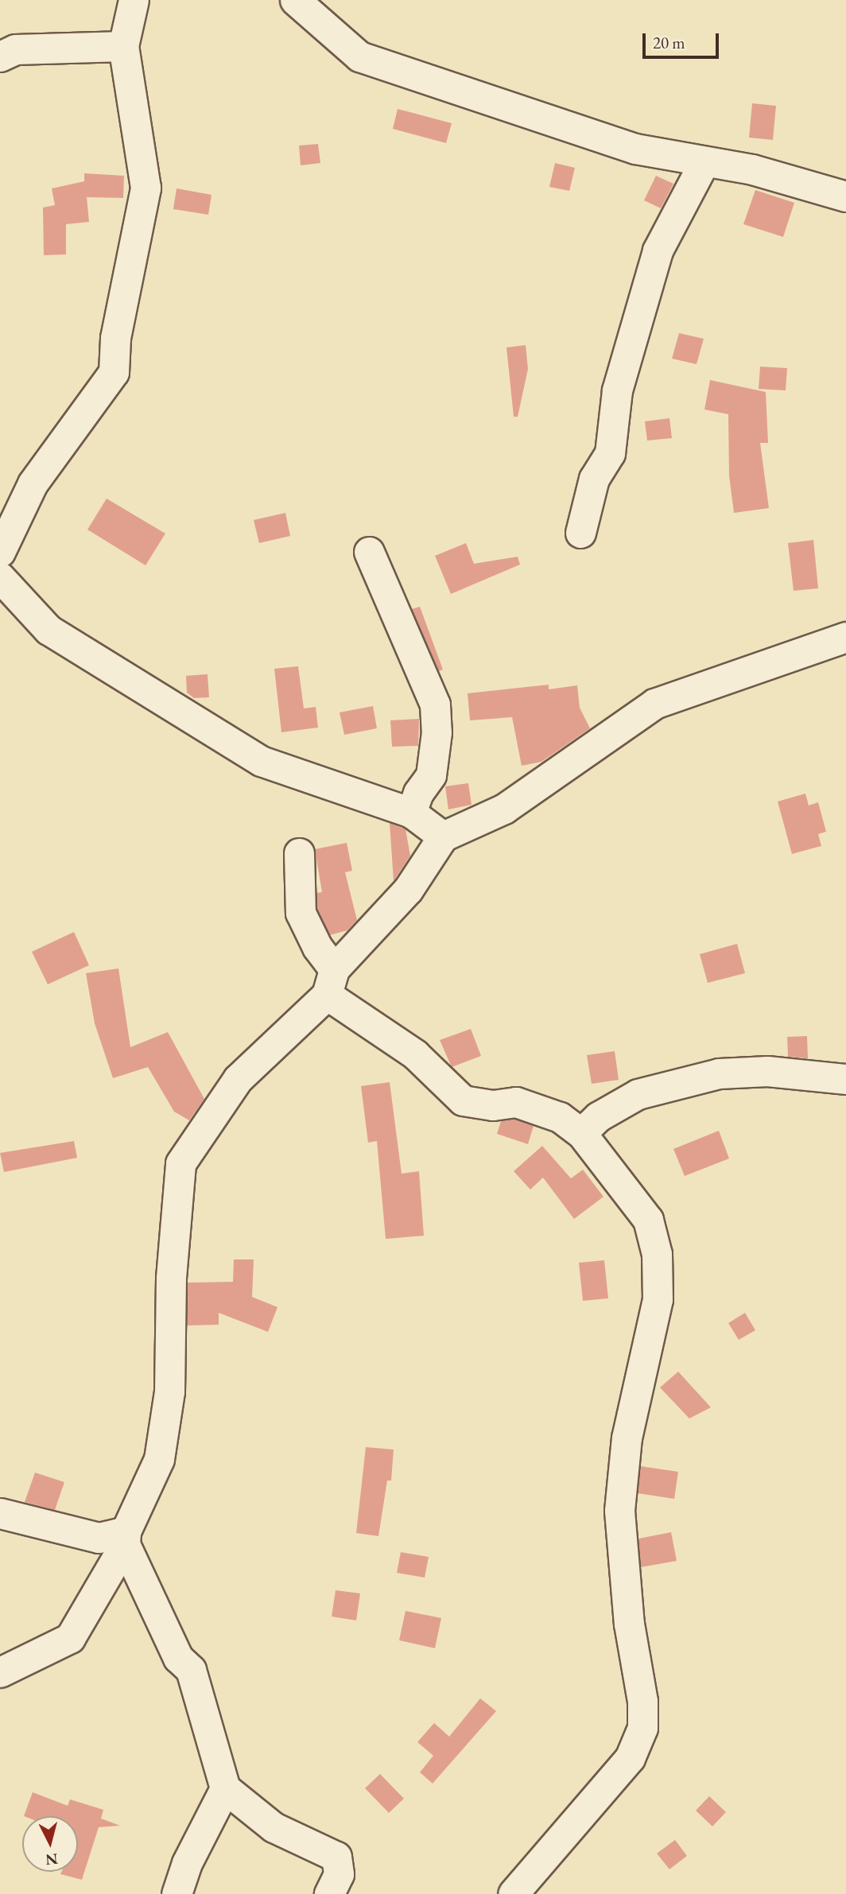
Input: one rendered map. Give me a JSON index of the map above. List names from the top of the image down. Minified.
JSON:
{"scale_bar":"20 m","north":"bottom"}
